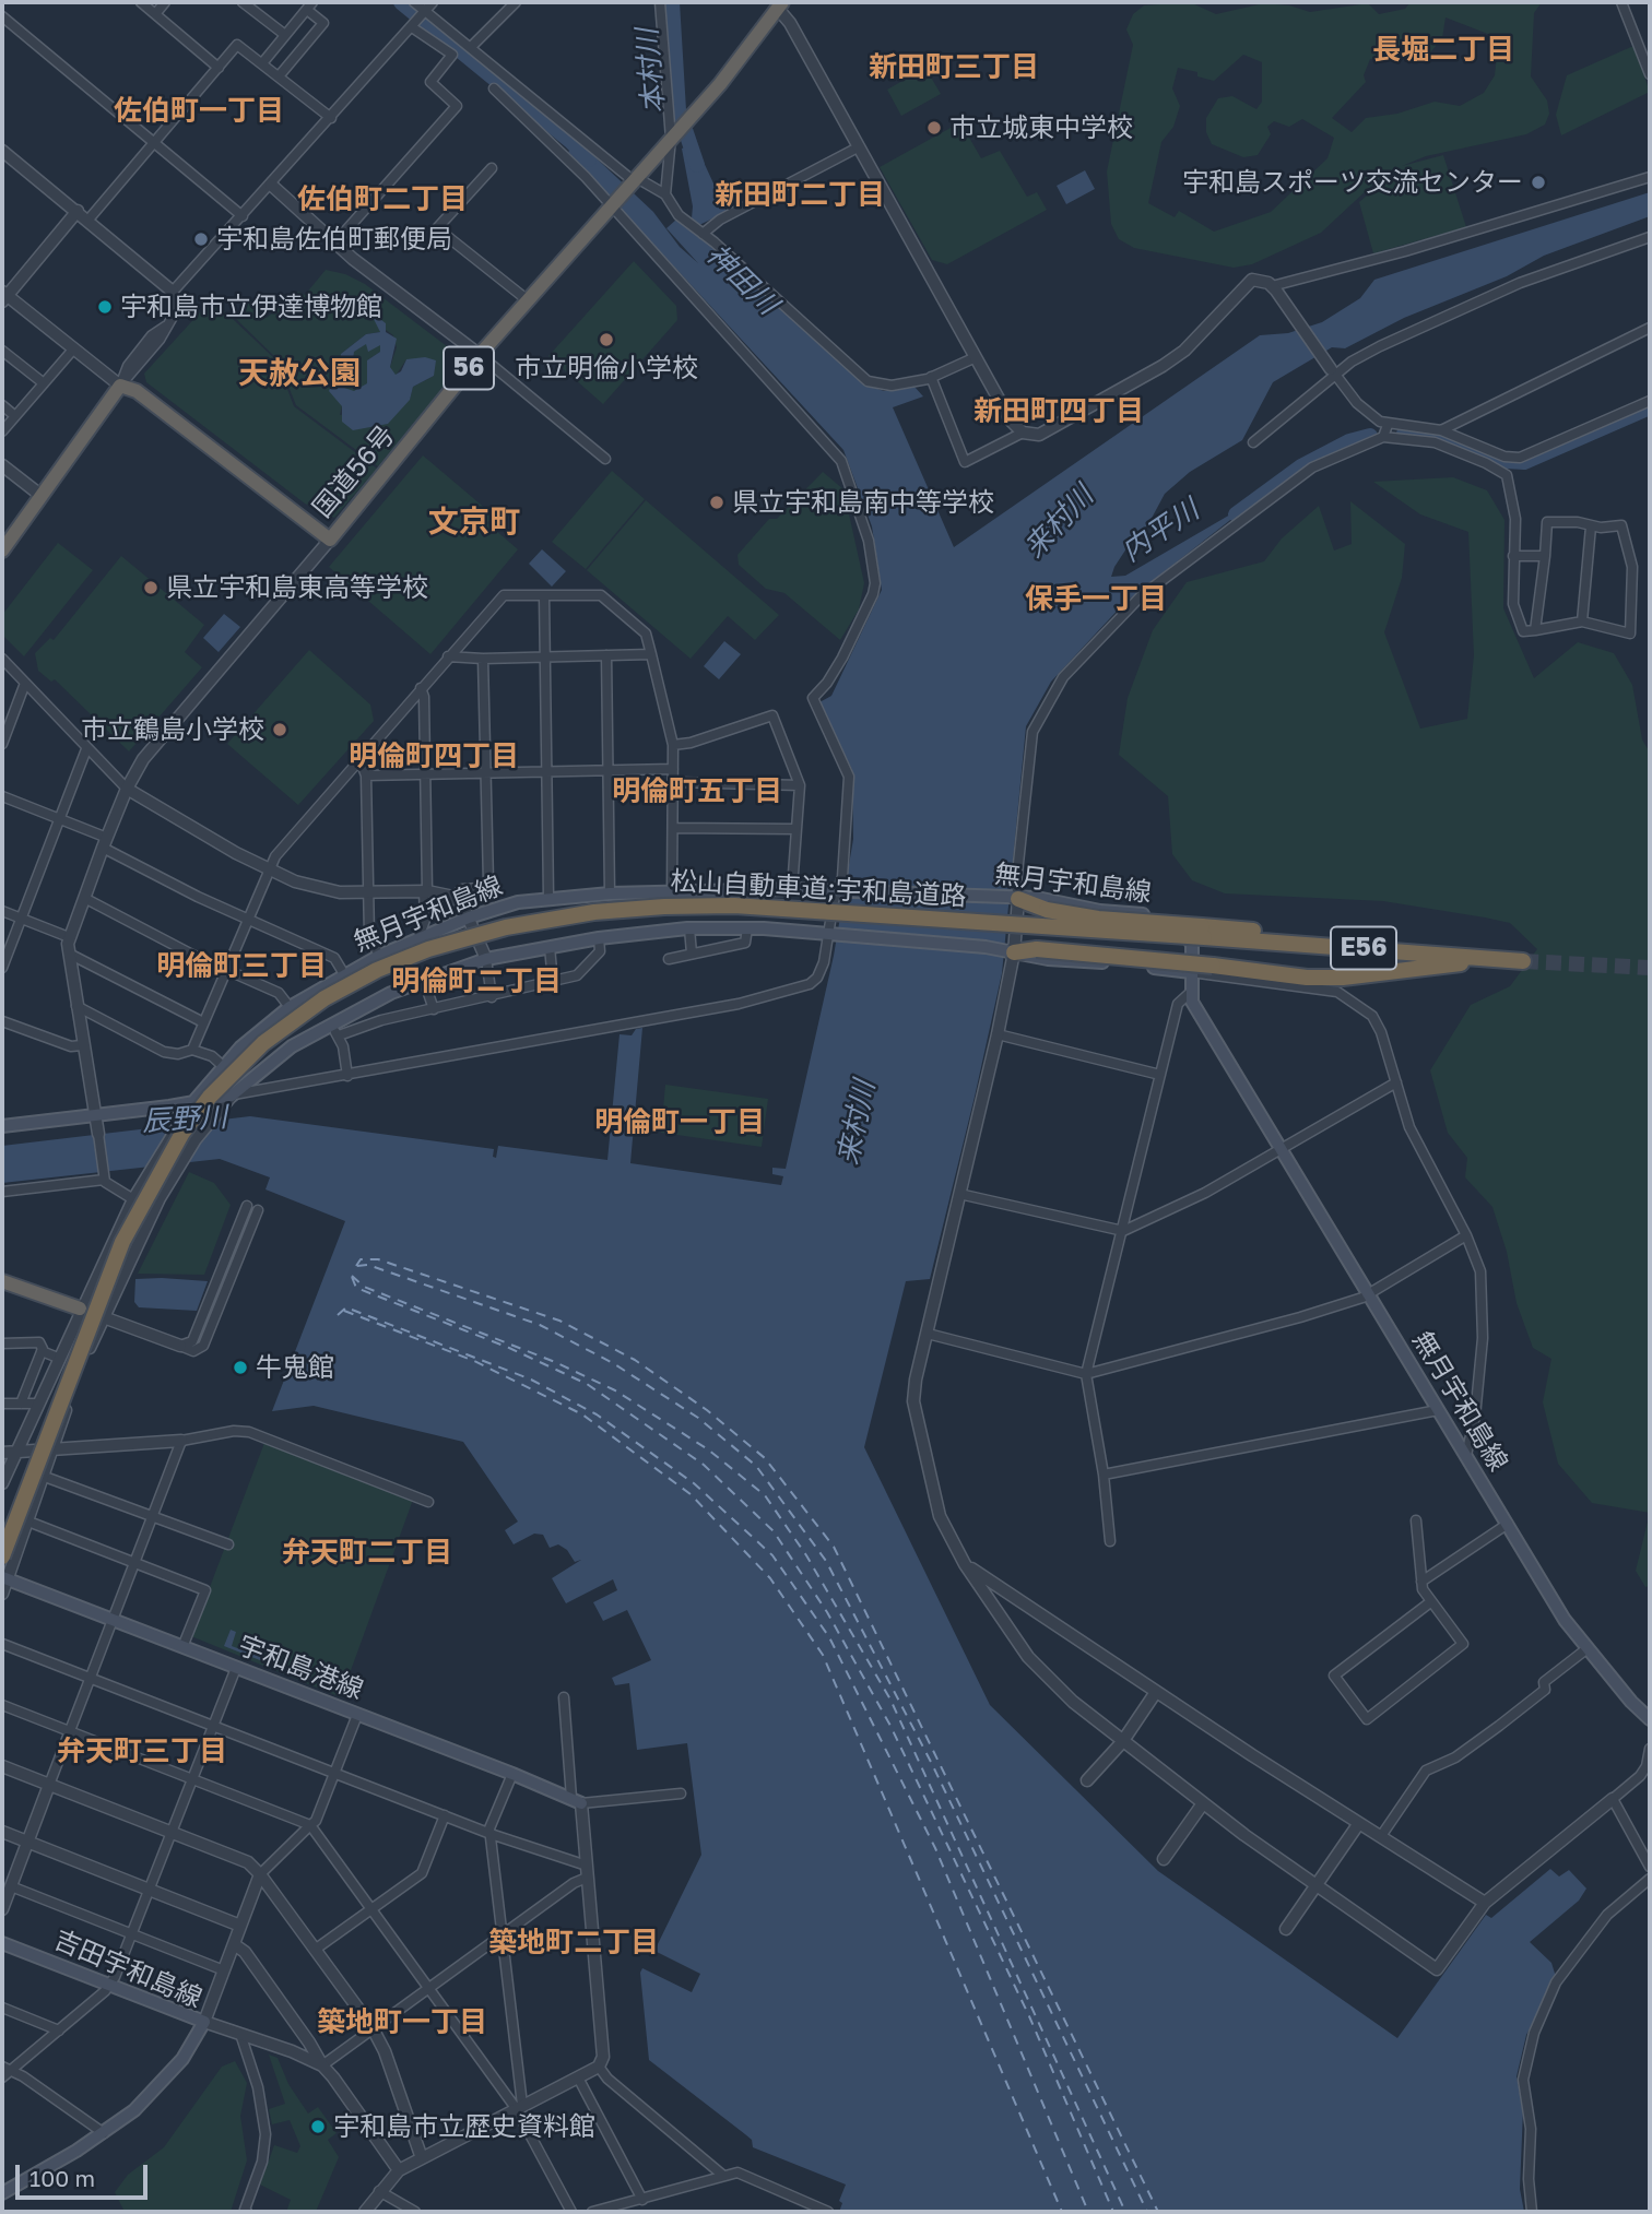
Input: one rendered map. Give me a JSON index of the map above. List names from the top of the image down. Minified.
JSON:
{"streets":{"highway":["56","国道56号","松山自動車道;宇和島道路","E56"],"main road":["無月宇和島線","宇和島港線","吉田宇和島線"]},"crossings":[["松山自動車道;宇和島道路","E56"]],"districts":["長堀二丁目","新田町三丁目","佐伯町一丁目","新田町二丁目","佐伯町二丁目","天赦公園","新田町四丁目","文京町","保手一丁目","明倫町四丁目","明倫町五丁目","明倫町三丁目","明倫町二丁目","明倫町一丁目","弁天町二丁目","弁天町三丁目","築地町二丁目","築地町一丁目"],"water":["本村川","神田川","来村川","内平川","辰野川"],"places":["市立城東中学校","宇和島スポーツ交流センター","宇和島佐伯町郵便局","宇和島市立伊達博物館","市立明倫小学校","県立宇和島南中等学校","県立宇和島東高等学校","市立鶴島小学校","牛鬼館","宇和島市立歴史資料館"],"scale_bar":"100 m"}
